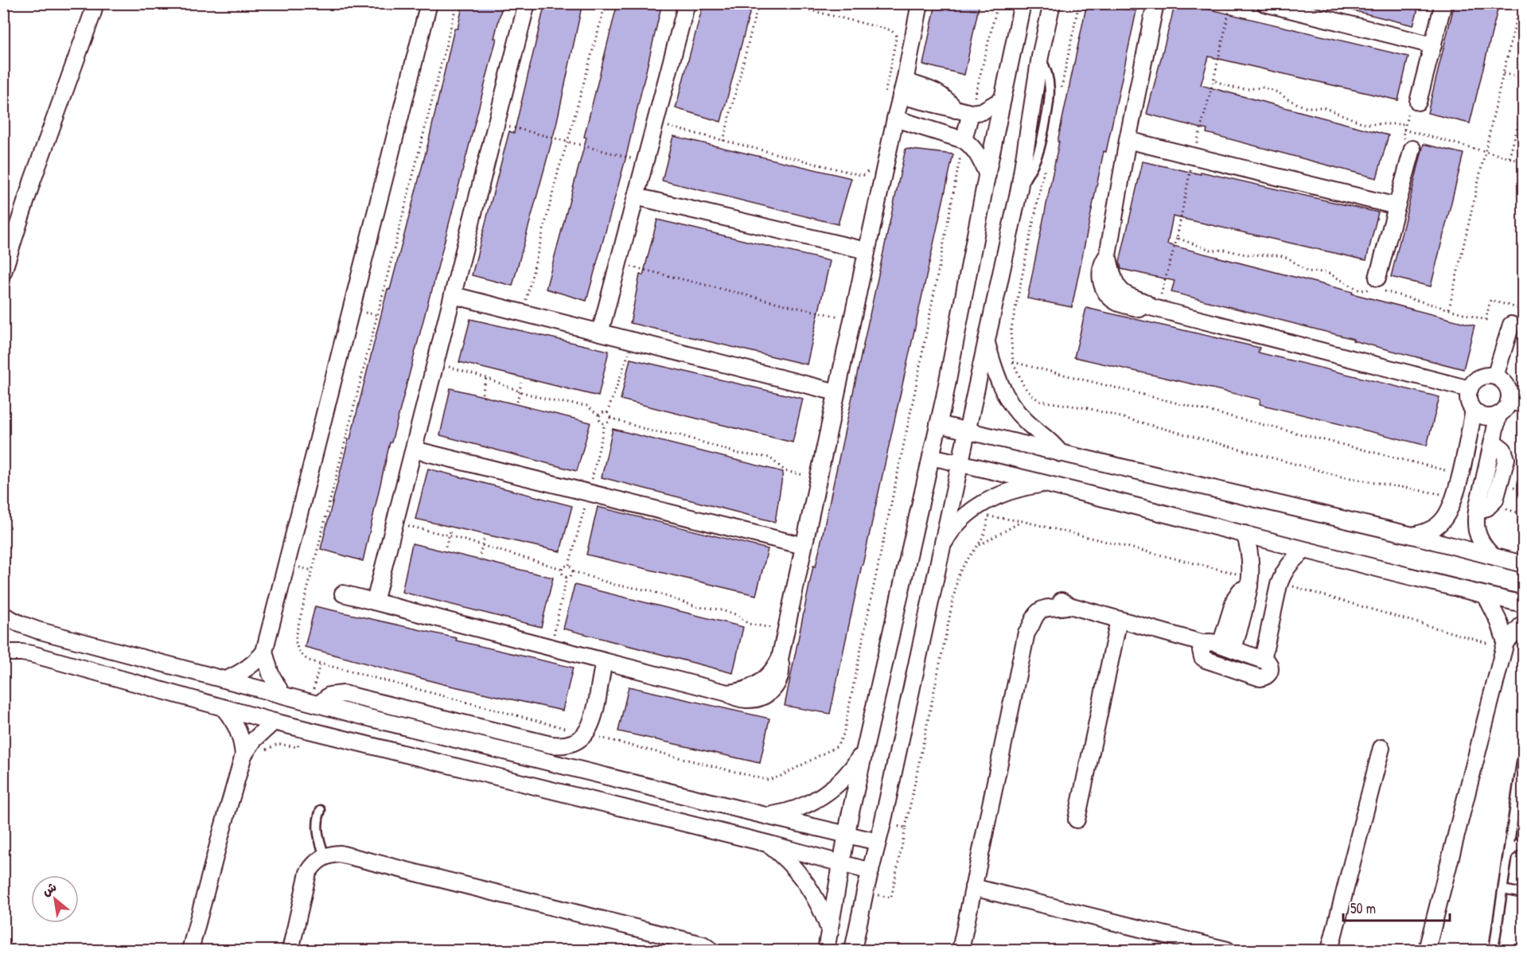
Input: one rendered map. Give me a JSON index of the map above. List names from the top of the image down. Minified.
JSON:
{"scale_bar":"50 m","north":"top left"}
